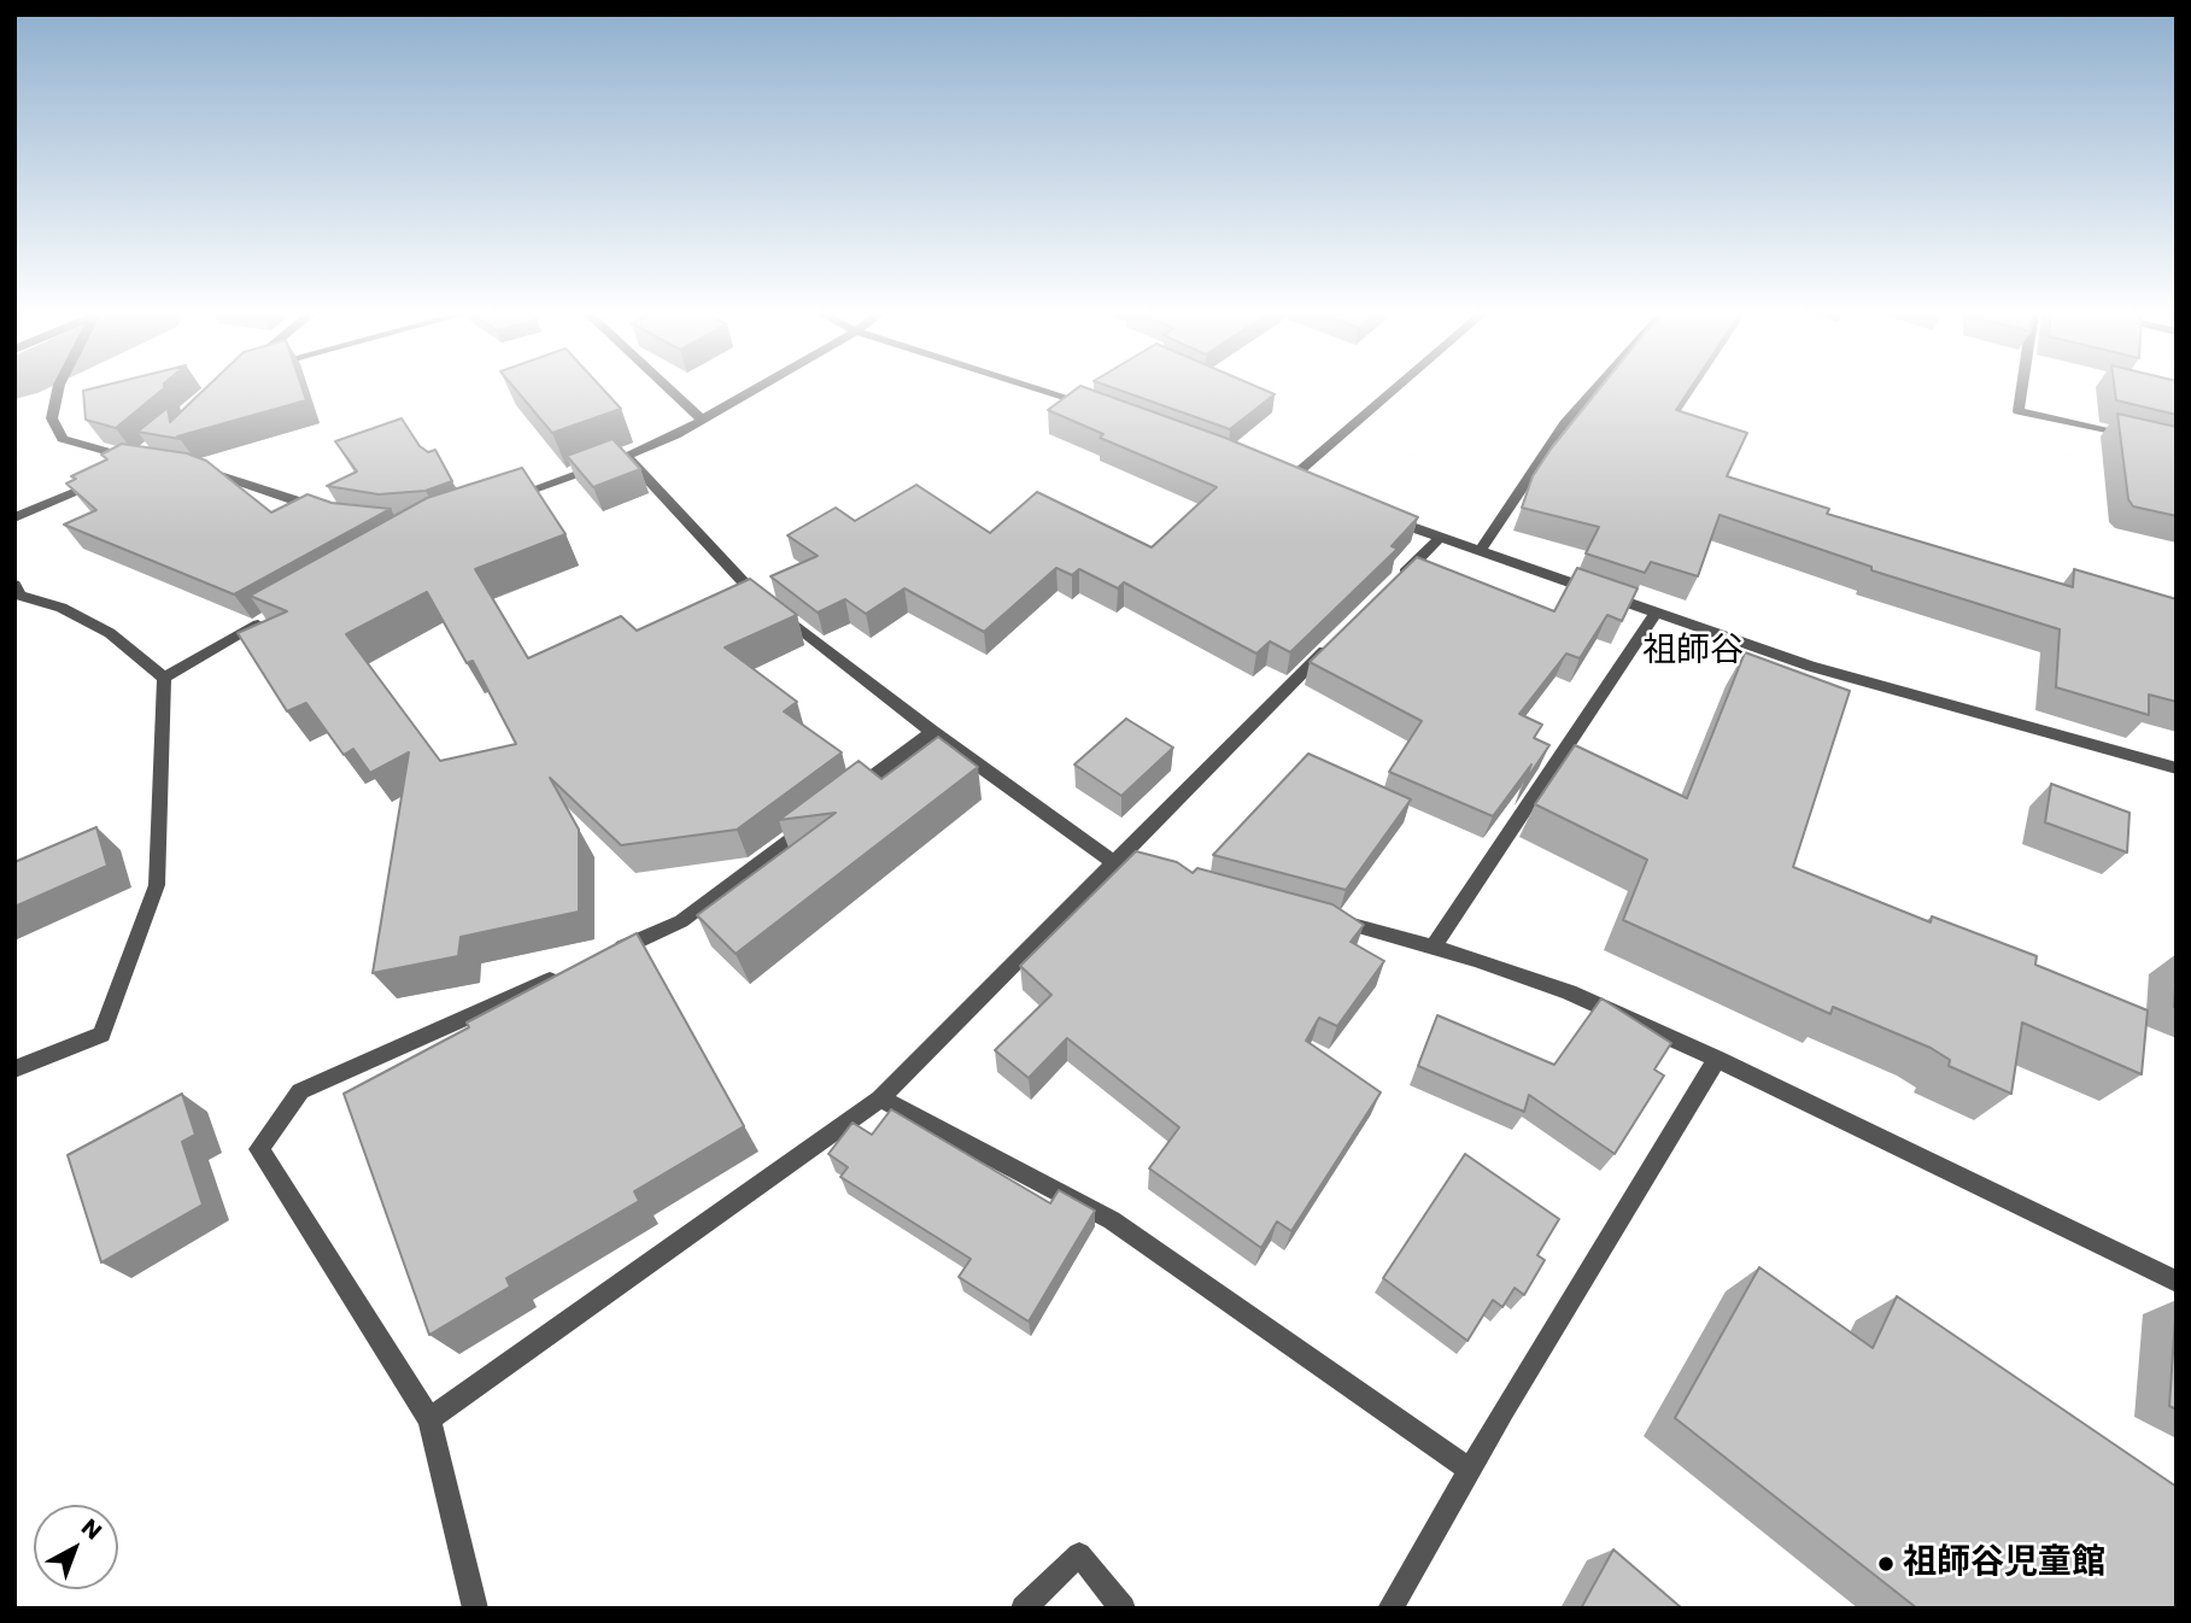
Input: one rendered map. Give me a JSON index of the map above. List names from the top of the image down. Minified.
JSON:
{"districts":["祖師谷"],"places":["祖師谷児童館"],"north":"top right"}
